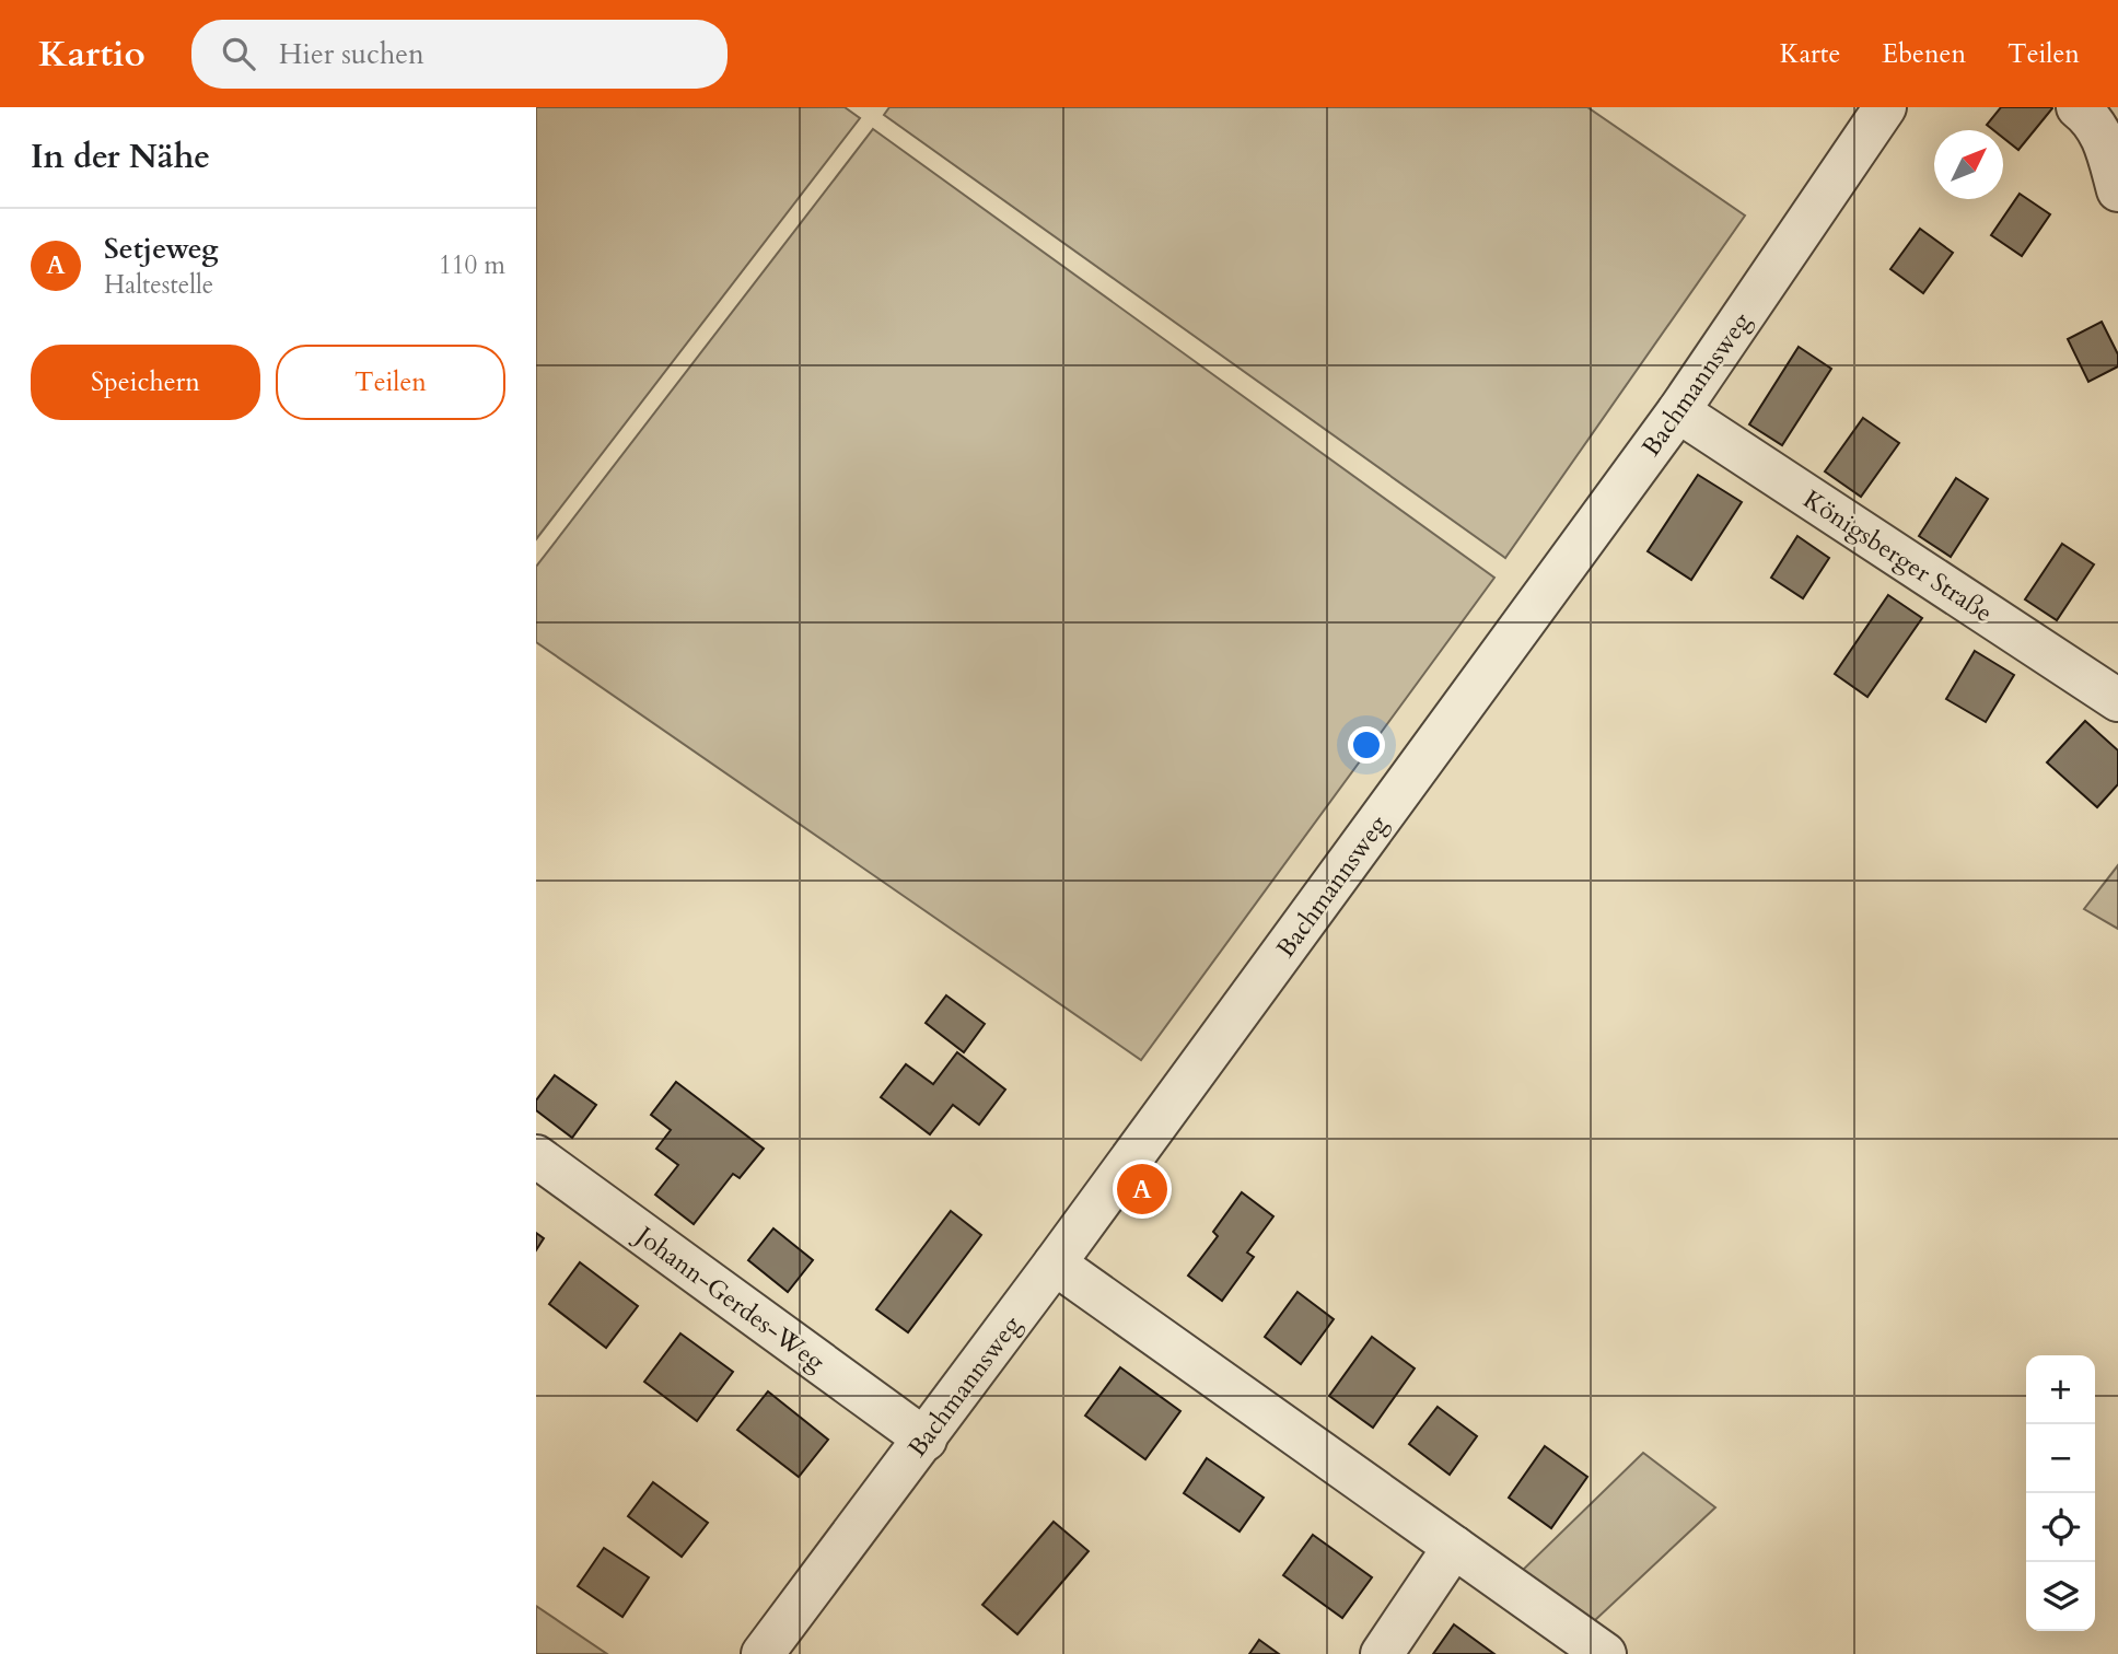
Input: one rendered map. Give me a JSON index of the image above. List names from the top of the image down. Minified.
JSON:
{"streets":{"street":["Bachmannsweg","Königsberger Straße","Johann-Gerdes-Weg"]},"crossings":[["Bachmannsweg","Königsberger Straße"],["Bachmannsweg","Johann-Gerdes-Weg"]],"north":"top right","page":{"header":"Kartio","search":"Hier suchen","nav":["Karte","Ebenen","Teilen"],"heading":"In der Nähe","list":[{"mark":"A","name":"Setjeweg","note":"Haltestelle","value":"110 m"}],"buttons":["Speichern","Teilen"],"pins":"A","map_buttons":["+","−"]}}
